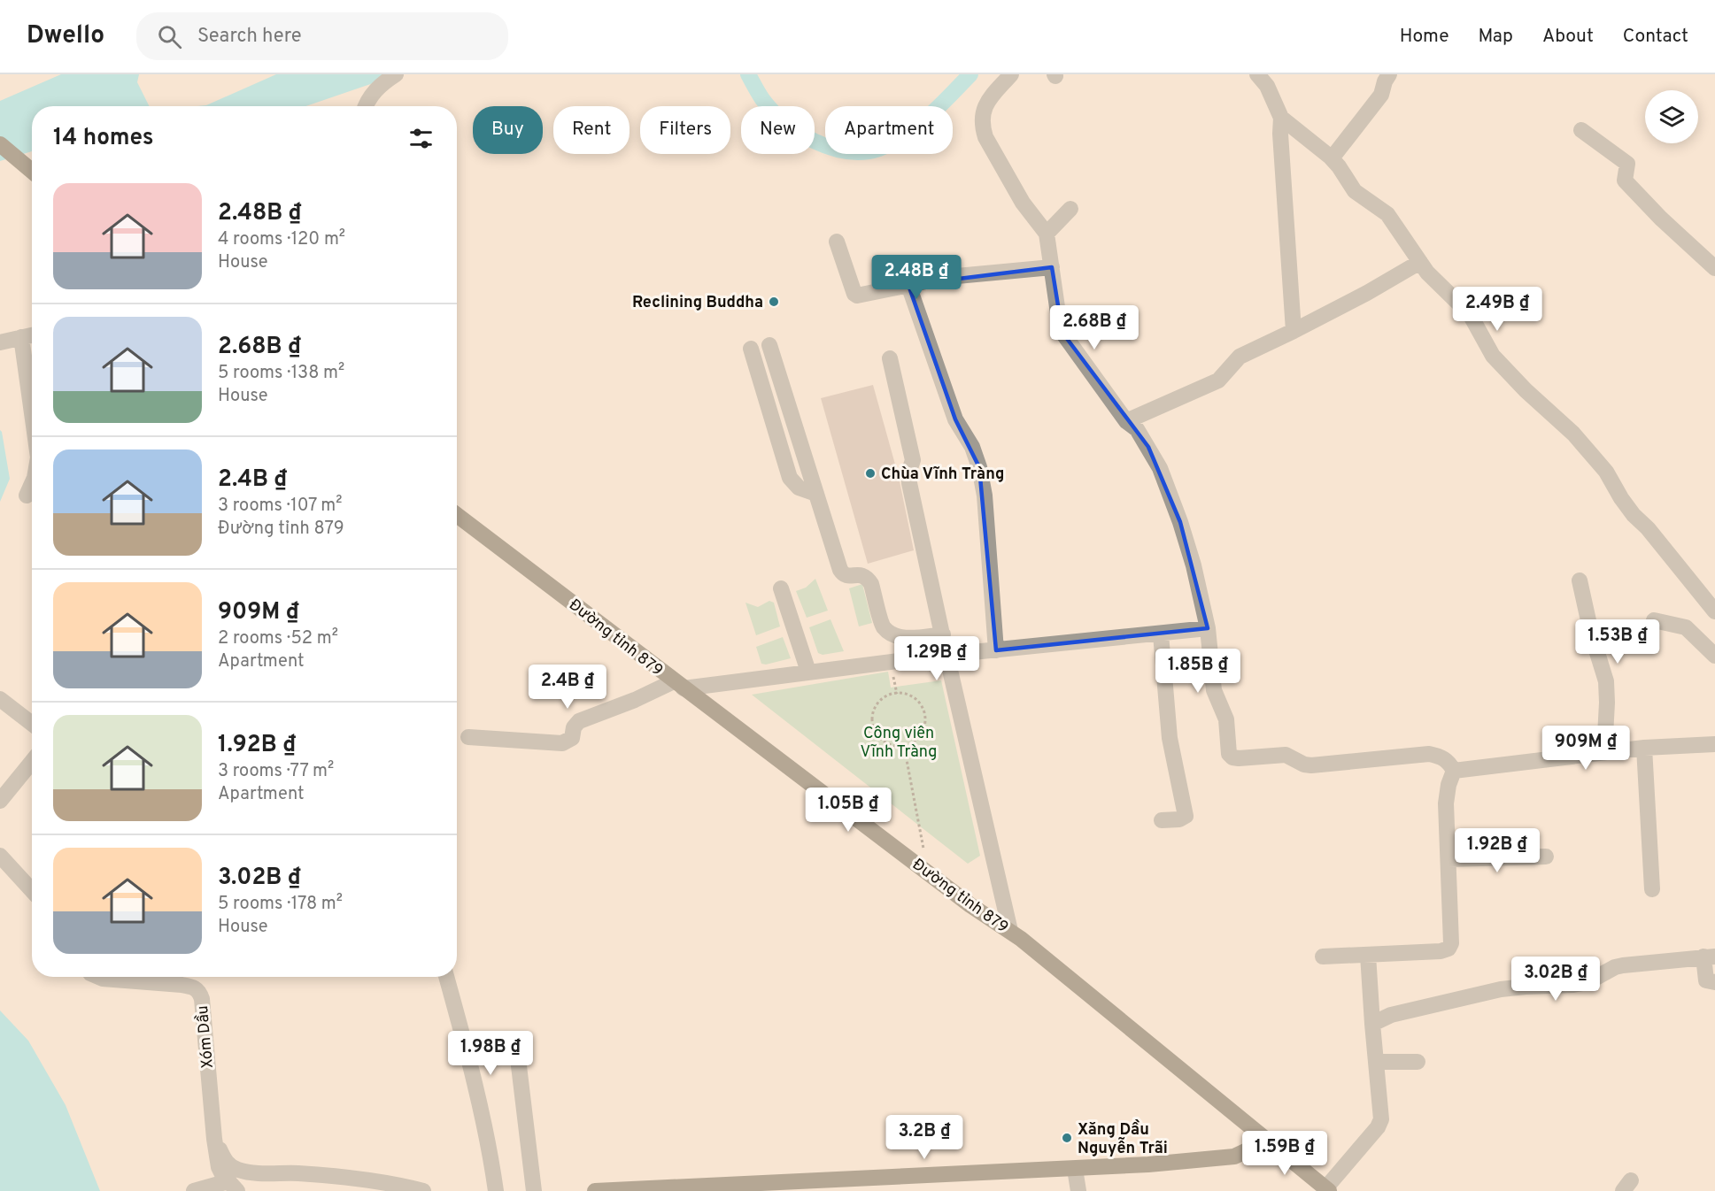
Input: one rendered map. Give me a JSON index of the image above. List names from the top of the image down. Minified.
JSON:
{"streets":{"main road":["Đường tỉnh 879"],"street":["Xóm Dầu"]},"parks":["Công viên Vĩnh Tràng"],"places":["Reclining Buddha","Chùa Vĩnh Tràng","Xăng Dầu Nguyễn Trãi"],"page":{"header":"Dwello","search":"Search here","nav":["Home","Map","About","Contact"],"chip":["Buy","Rent","Filters","New","Apartment"],"heading":"14 homes","list":[{"name":"2.48B ₫","note":"4 rooms · 120 m² · House"},{"name":"2.68B ₫","note":"5 rooms · 138 m² · House"},{"name":"2.4B ₫","note":"3 rooms · 107 m² · Đường tỉnh 879"},{"name":"909M ₫","note":"2 rooms · 52 m² · Apartment"},{"name":"1.92B ₫","note":"3 rooms · 77 m² · Apartment"},{"name":"3.02B ₫","note":"5 rooms · 178 m² · House"}],"price":["2.48B ₫","2.49B ₫","2.68B ₫","1.53B ₫","1.29B ₫","1.85B ₫","2.4B ₫","909M ₫","1.05B ₫","1.92B ₫","3.02B ₫","1.98B ₫","3.2B ₫","1.59B ₫"]}}
